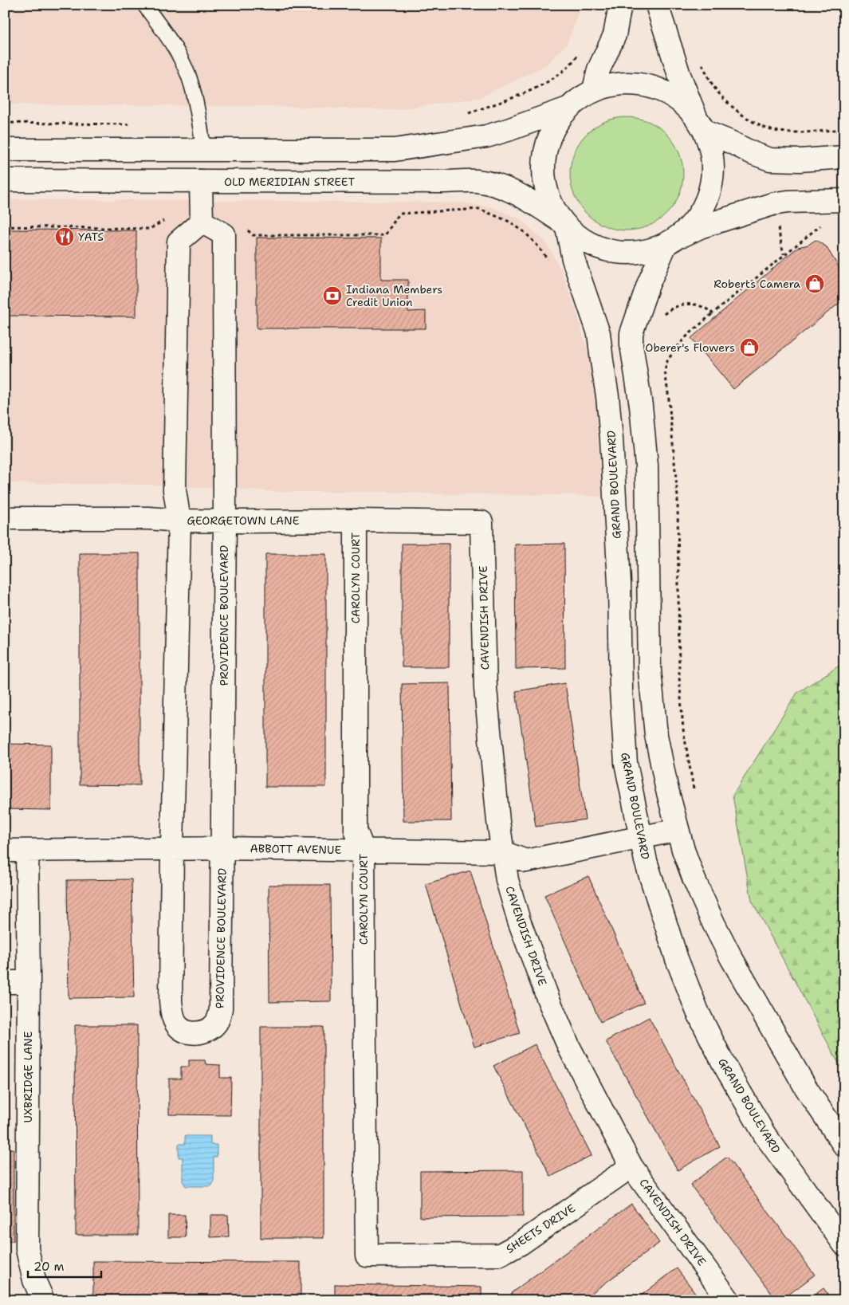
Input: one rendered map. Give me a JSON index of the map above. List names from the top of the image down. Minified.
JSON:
{"streets":{"street":["OLD MERIDIAN STREET","GRAND BOULEVARD","GEORGETOWN LANE","CAROLYN COURT","PROVIDENCE BOULEVARD","CAVENDISH DRIVE","ABBOTT AVENUE","UXBRIDGE LANE","SHEETS DRIVE"]},"crossings":[["OLD MERIDIAN STREET","GRAND BOULEVARD"],["GRAND BOULEVARD","ABBOTT AVENUE"],["GEORGETOWN LANE","CAROLYN COURT"],["GEORGETOWN LANE","PROVIDENCE BOULEVARD"],["GEORGETOWN LANE","CAVENDISH DRIVE"],["CAROLYN COURT","ABBOTT AVENUE"],["CAROLYN COURT","SHEETS DRIVE"],["PROVIDENCE BOULEVARD","ABBOTT AVENUE"],["CAVENDISH DRIVE","ABBOTT AVENUE"],["CAVENDISH DRIVE","SHEETS DRIVE"],["ABBOTT AVENUE","UXBRIDGE LANE"]],"places":{"restaurant":["YATS"],"shop":["Roberts Camera","Oberer's Flowers"],"bank":["Indiana Members Credit Union"]},"scale_bar":"20 m"}
